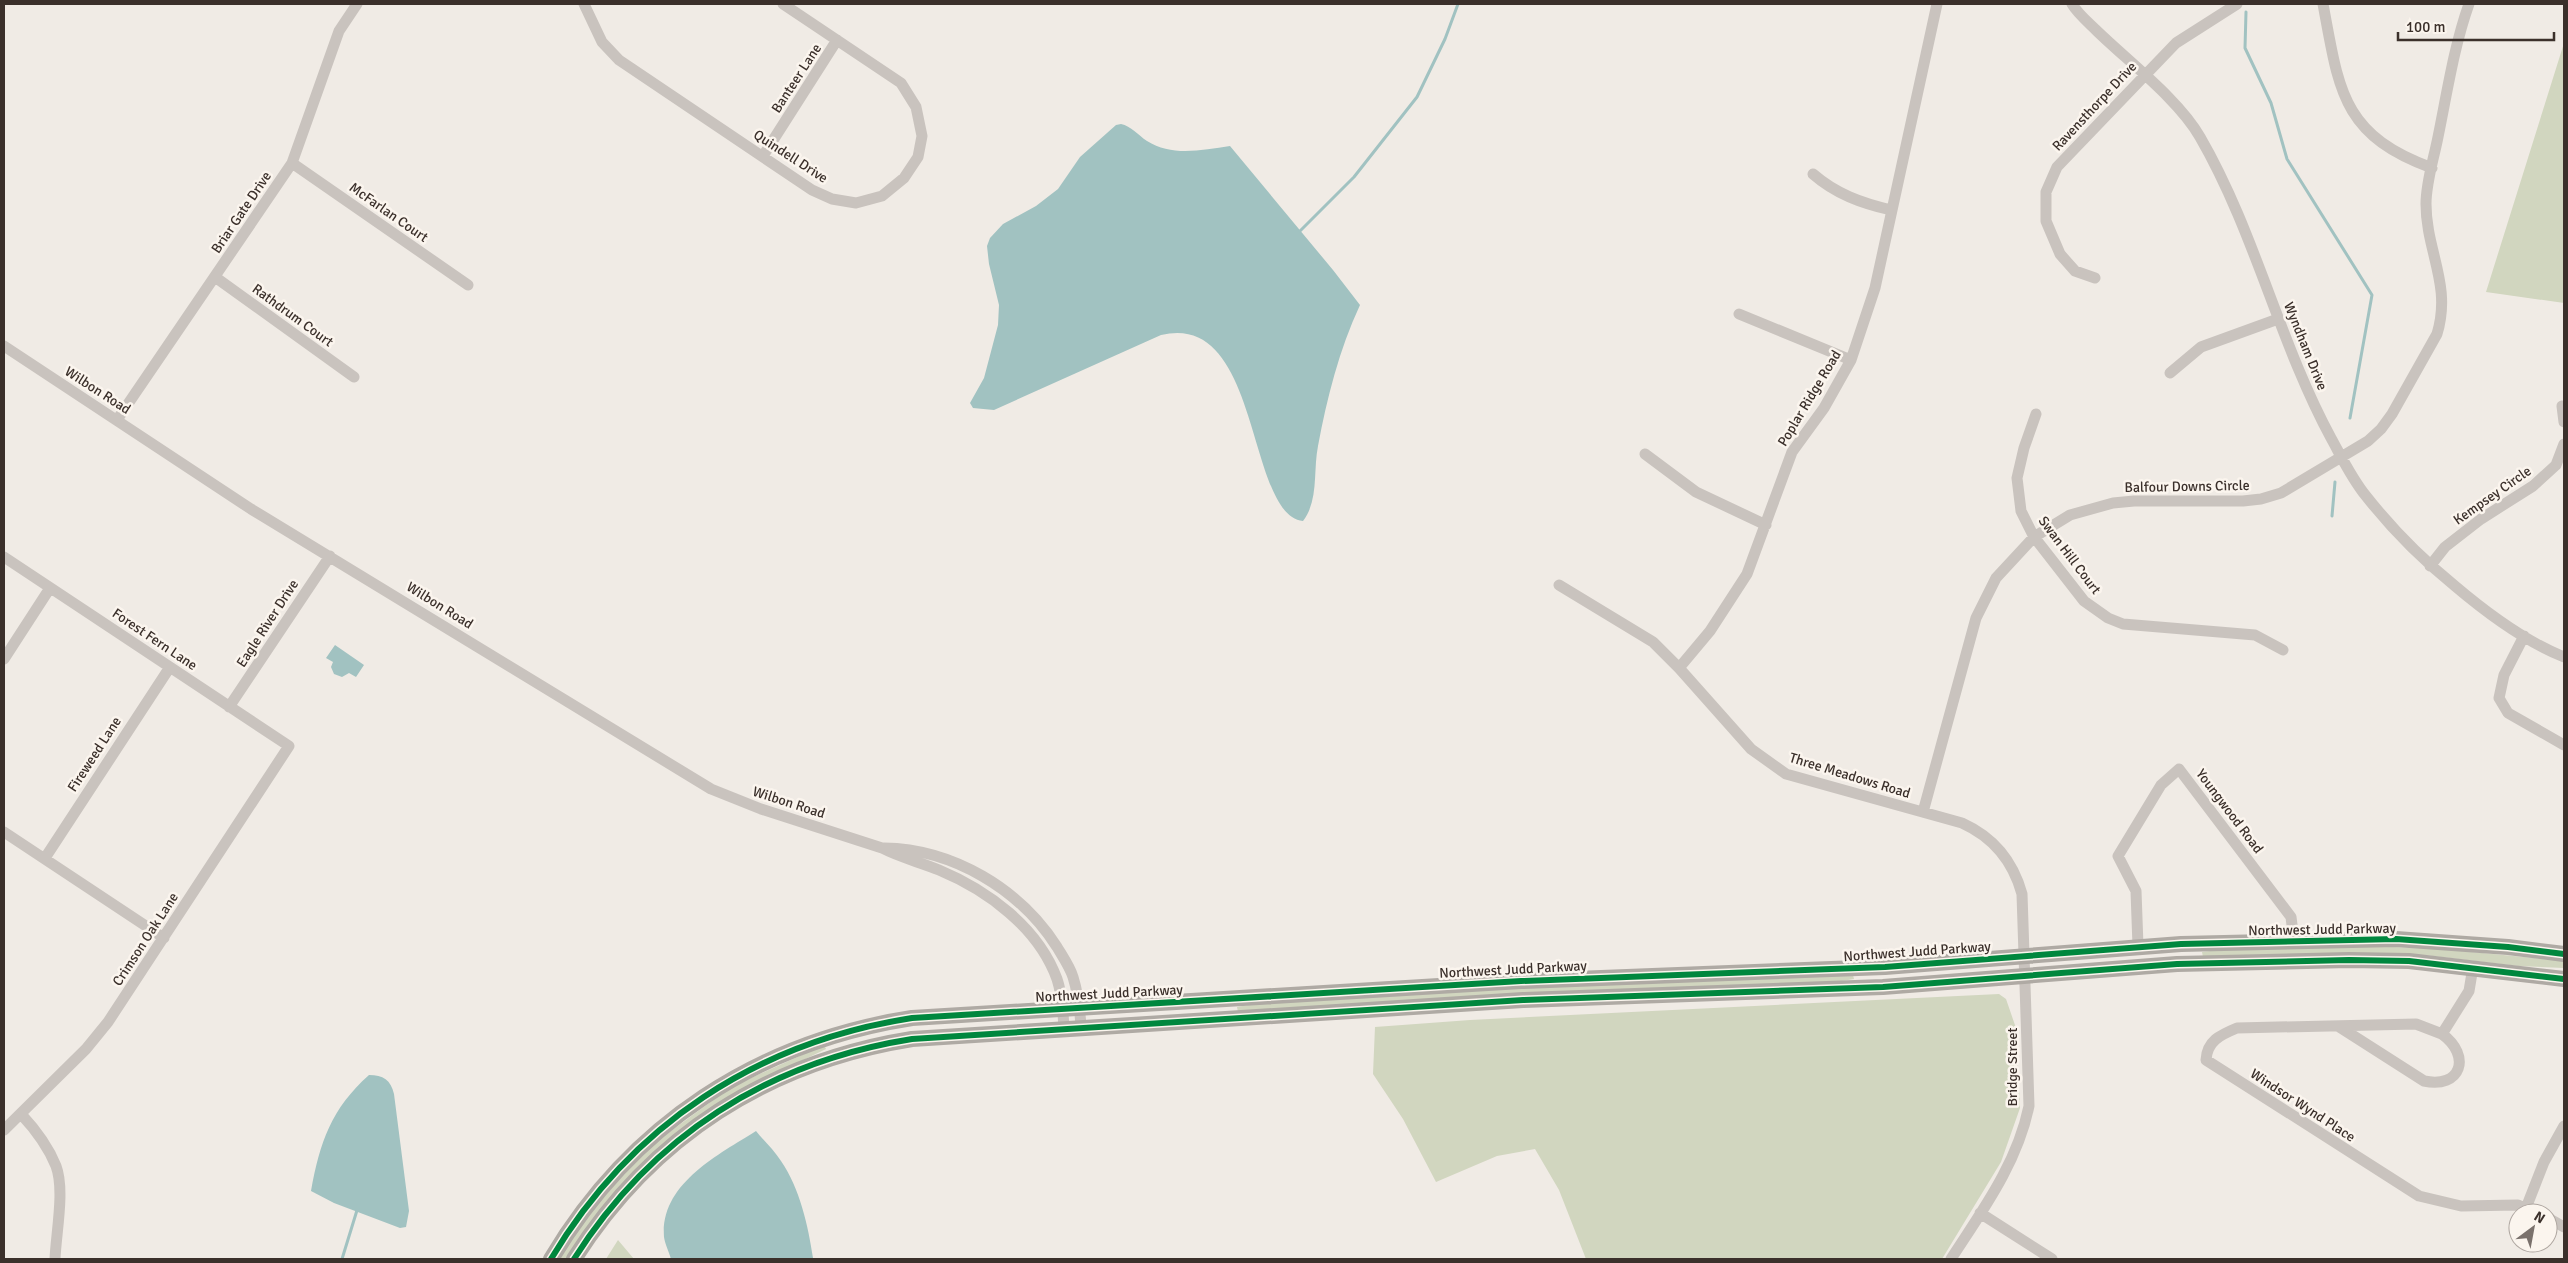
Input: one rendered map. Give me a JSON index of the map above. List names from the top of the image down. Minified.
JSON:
{"streets":{"highway":["Northwest Judd Parkway"],"street":["Banteer Lane","Ravensthorpe Drive","Quindell Drive","Briar Gate Drive","McFarlan Court","Rathdrum Court","Wyndham Drive","Wilbon Road","Poplar Ridge Road","Balfour Downs Circle","Kempsey Circle","Swan Hill Court","Eagle River Drive","Forest Fern Lane","Fireweed Lane","Three Meadows Road","Youngwood Road","Crimson Oak Lane","Bridge Street","Windsor Wynd Place"]},"crossings":[["Banteer Lane","Quindell Drive"],["Ravensthorpe Drive","Wyndham Drive"],["Briar Gate Drive","McFarlan Court"],["Briar Gate Drive","Rathdrum Court"],["Briar Gate Drive","Wilbon Road"],["Wyndham Drive","Balfour Downs Circle"],["Wyndham Drive","Kempsey Circle"],["Wilbon Road","Eagle River Drive"],["Wilbon Road","Northwest Judd Parkway"],["Poplar Ridge Road","Three Meadows Road"],["Balfour Downs Circle","Swan Hill Court"],["Balfour Downs Circle","Three Meadows Road"],["Eagle River Drive","Forest Fern Lane"],["Forest Fern Lane","Fireweed Lane"],["Forest Fern Lane","Crimson Oak Lane"],["Three Meadows Road","Northwest Judd Parkway"],["Three Meadows Road","Bridge Street"],["Youngwood Road","Northwest Judd Parkway"]],"scale_bar":"100 m","north":"top right"}
